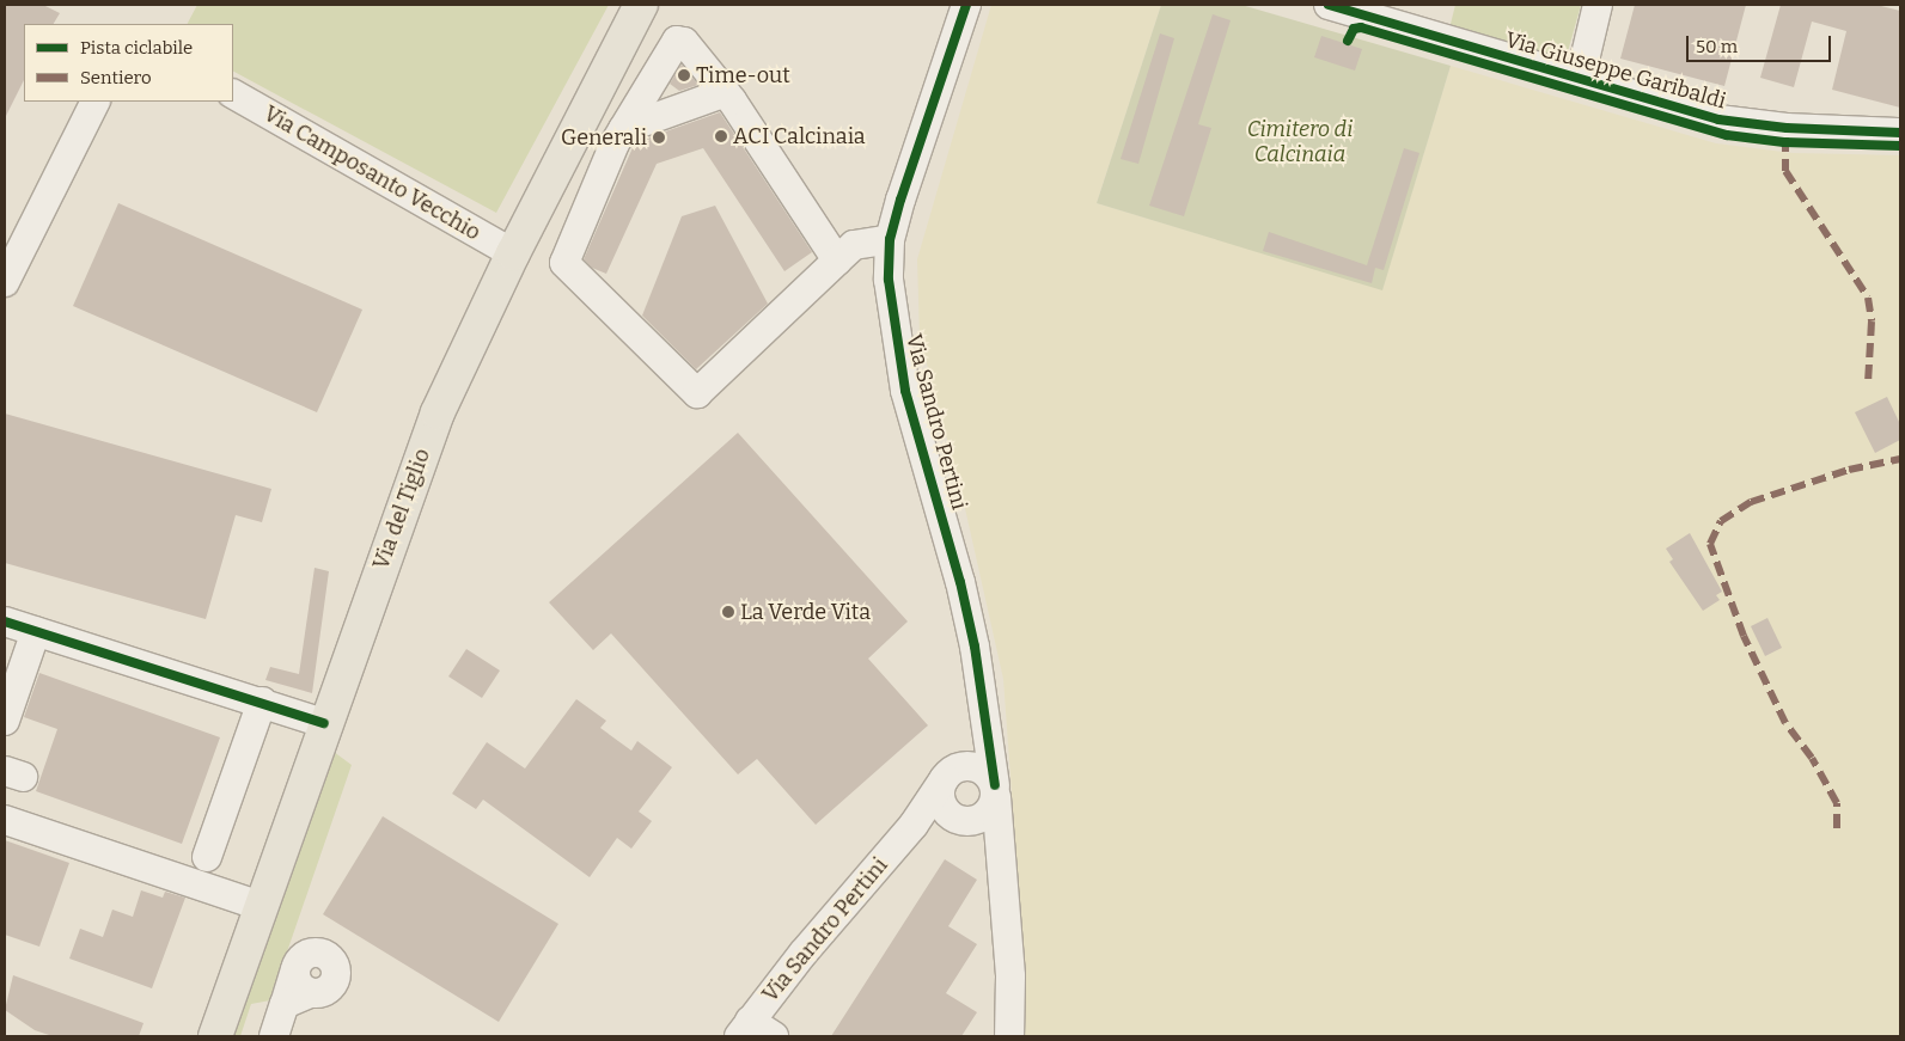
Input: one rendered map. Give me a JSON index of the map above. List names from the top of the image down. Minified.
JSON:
{"streets":{"main road":["Via del Tiglio"],"street":["Via Giuseppe Garibaldi","Via Camposanto Vecchio","Via Sandro Pertini"]},"crossings":[["Via Camposanto Vecchio","Via del Tiglio"]],"parks":["Cimitero di Calcinaia"],"places":["Time-out","ACI Calcinaia","Generali","La Verde Vita"],"legend":["Pista ciclabile","Sentiero"],"scale_bar":"50 m"}
